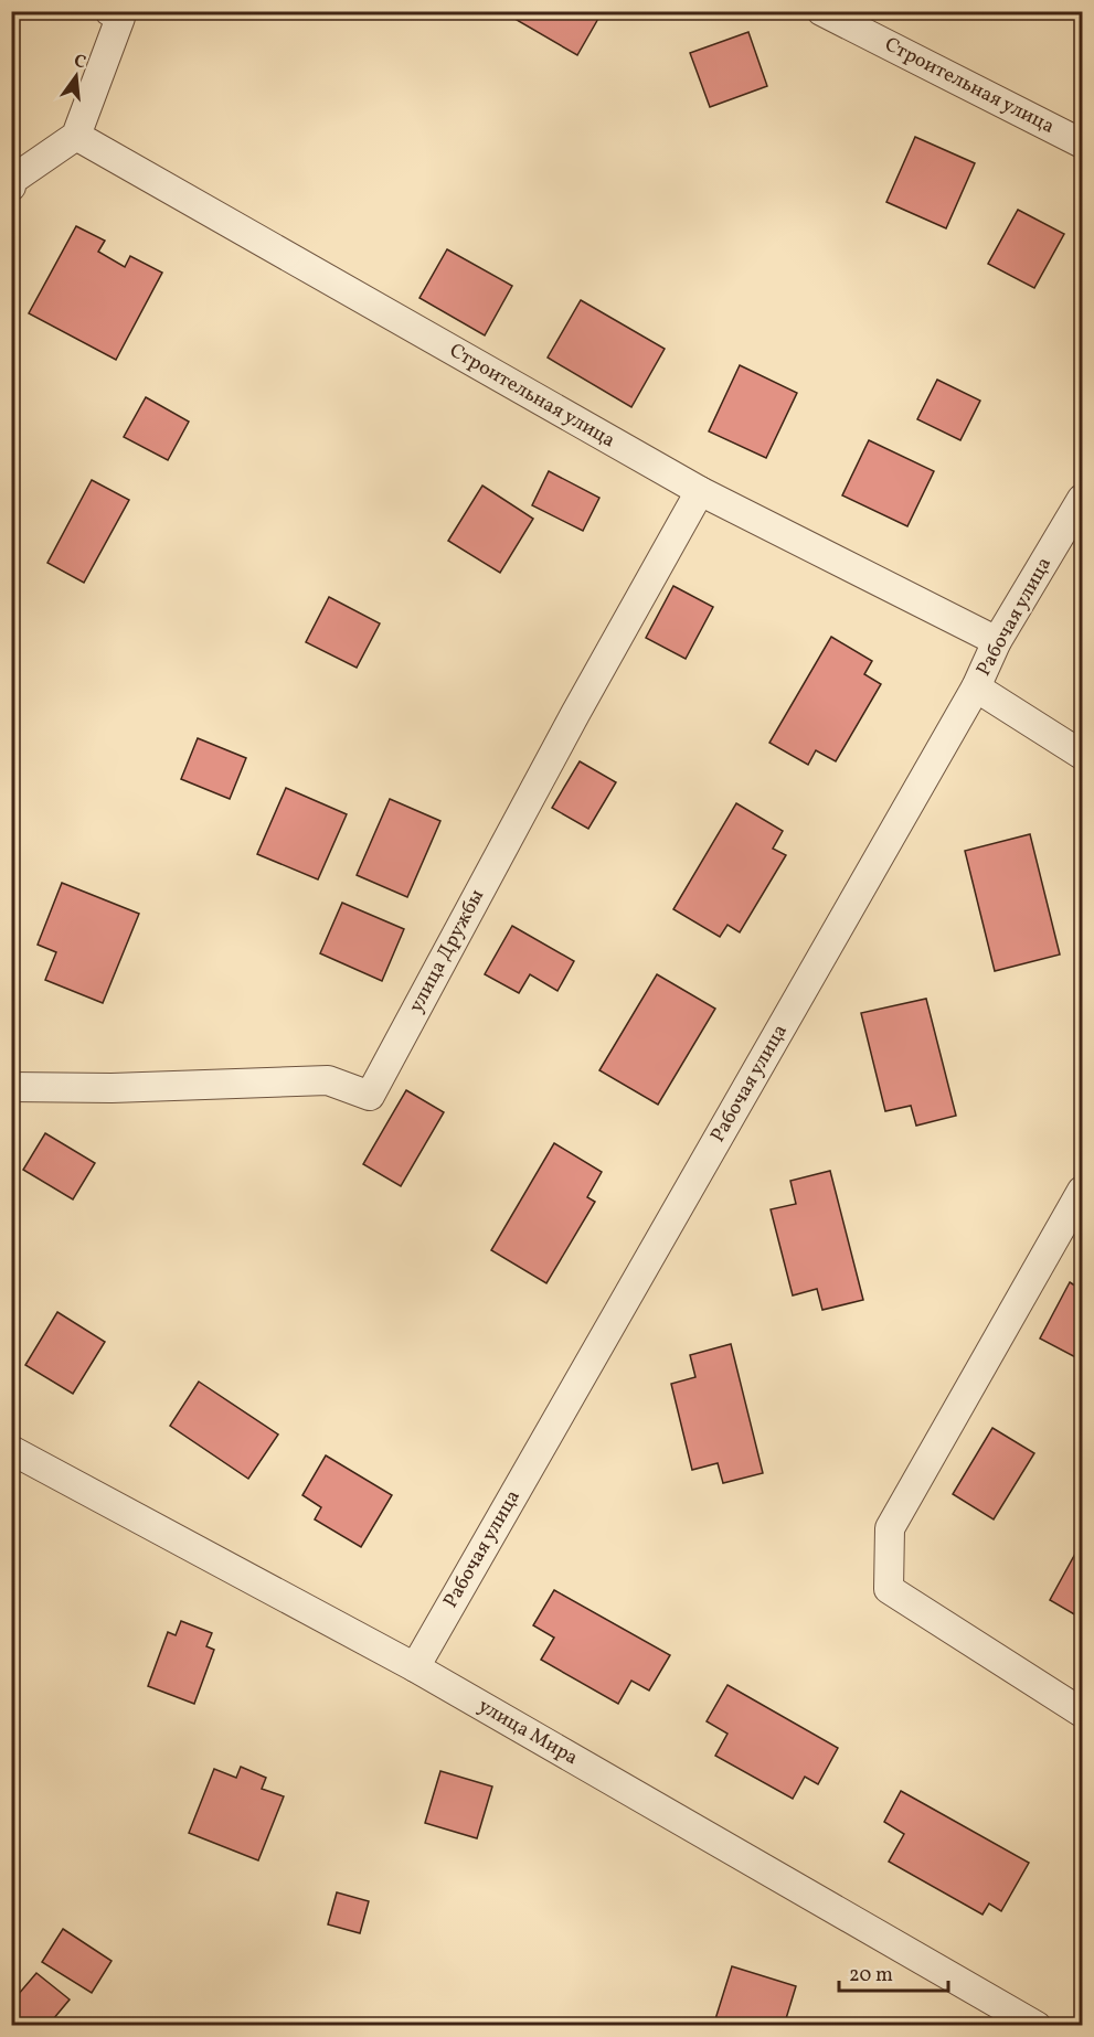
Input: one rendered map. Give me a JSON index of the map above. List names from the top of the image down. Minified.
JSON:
{"streets":{"street":["Строительная улица","Рабочая улица","улица Дружбы","улица Мира"]},"crossings":[["Строительная улица","Рабочая улица"],["Строительная улица","улица Дружбы"],["Рабочая улица","улица Мира"]],"scale_bar":"20 m","north":"top"}
